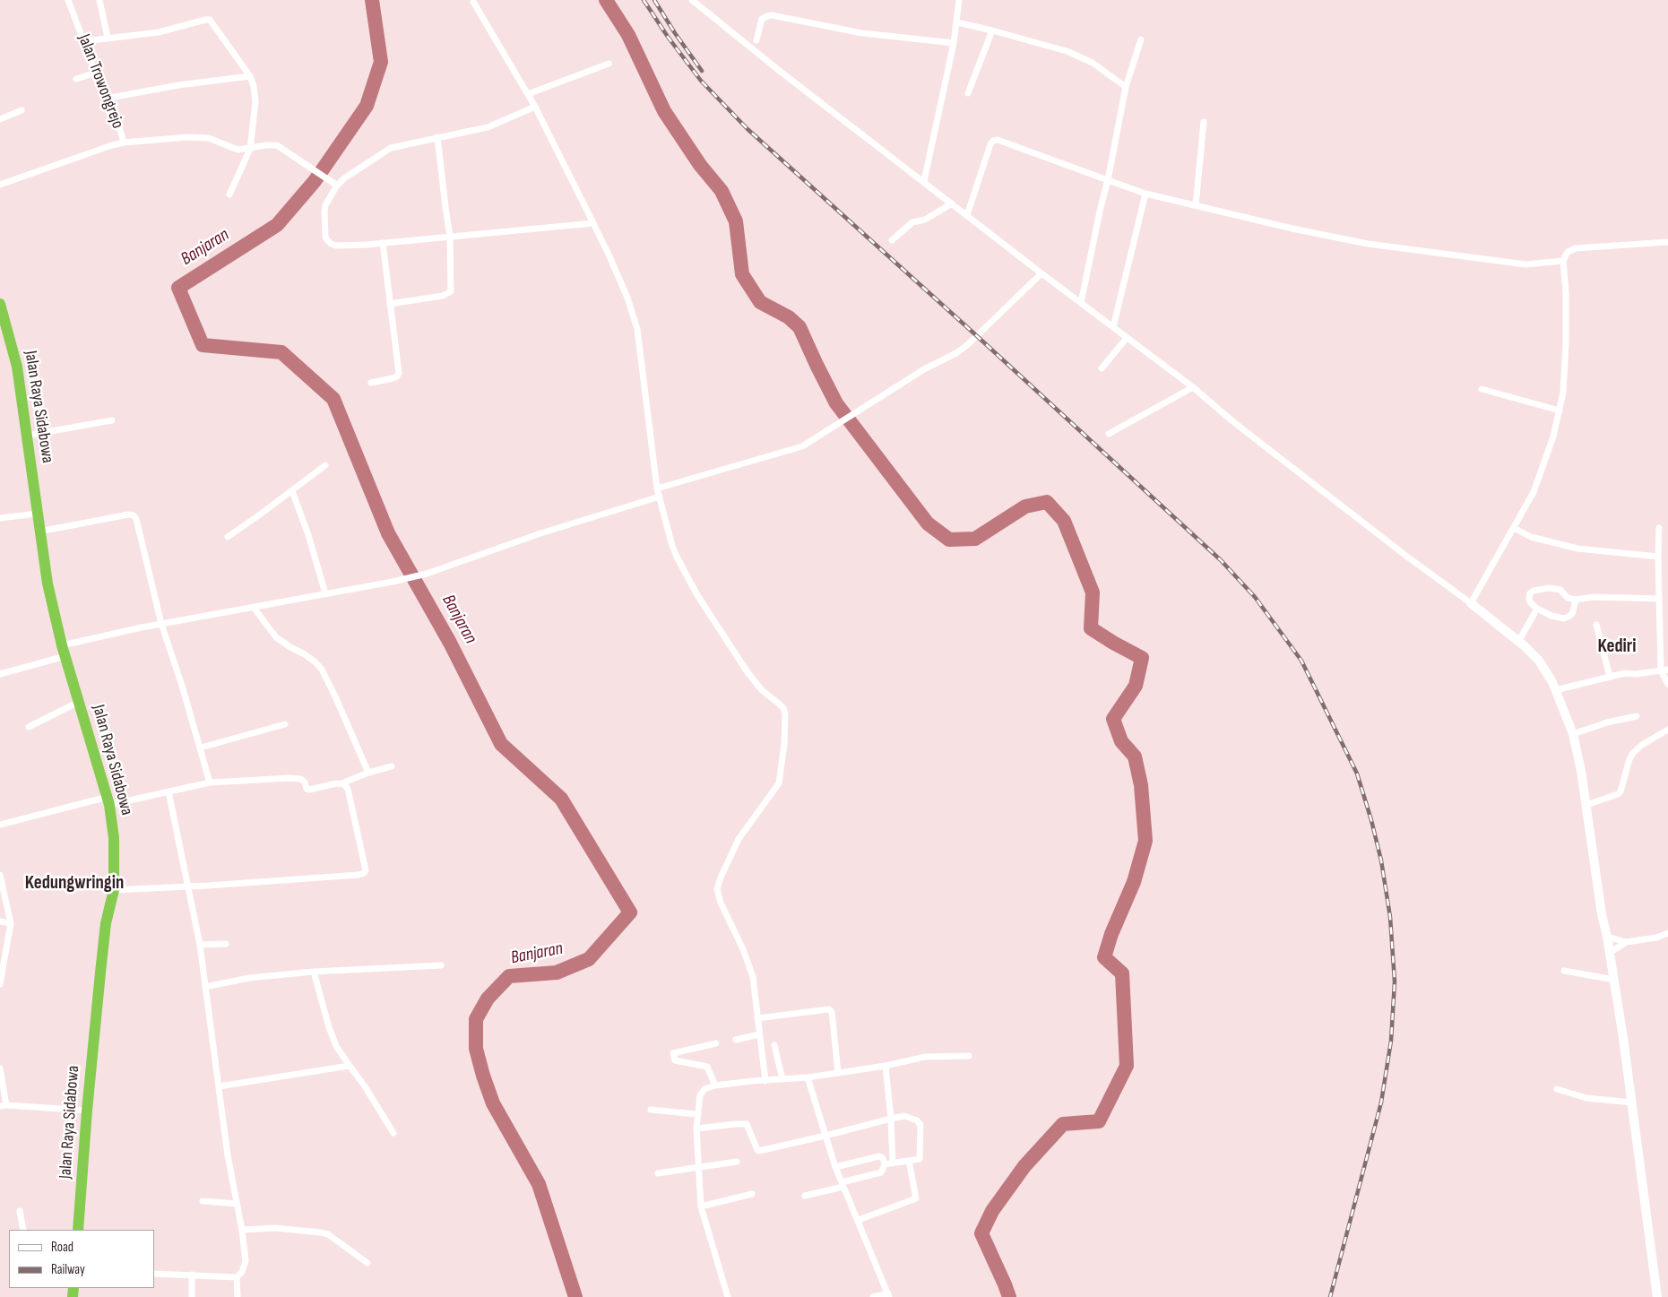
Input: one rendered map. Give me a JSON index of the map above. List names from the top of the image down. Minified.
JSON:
{"streets":{"highway":["Jalan Raya Sidabowa"],"street":["Jalan Trowongrejo"]},"districts":["Kediri","Kedungwringin"],"water":["Banjaran"],"legend":["Road","Railway"]}
